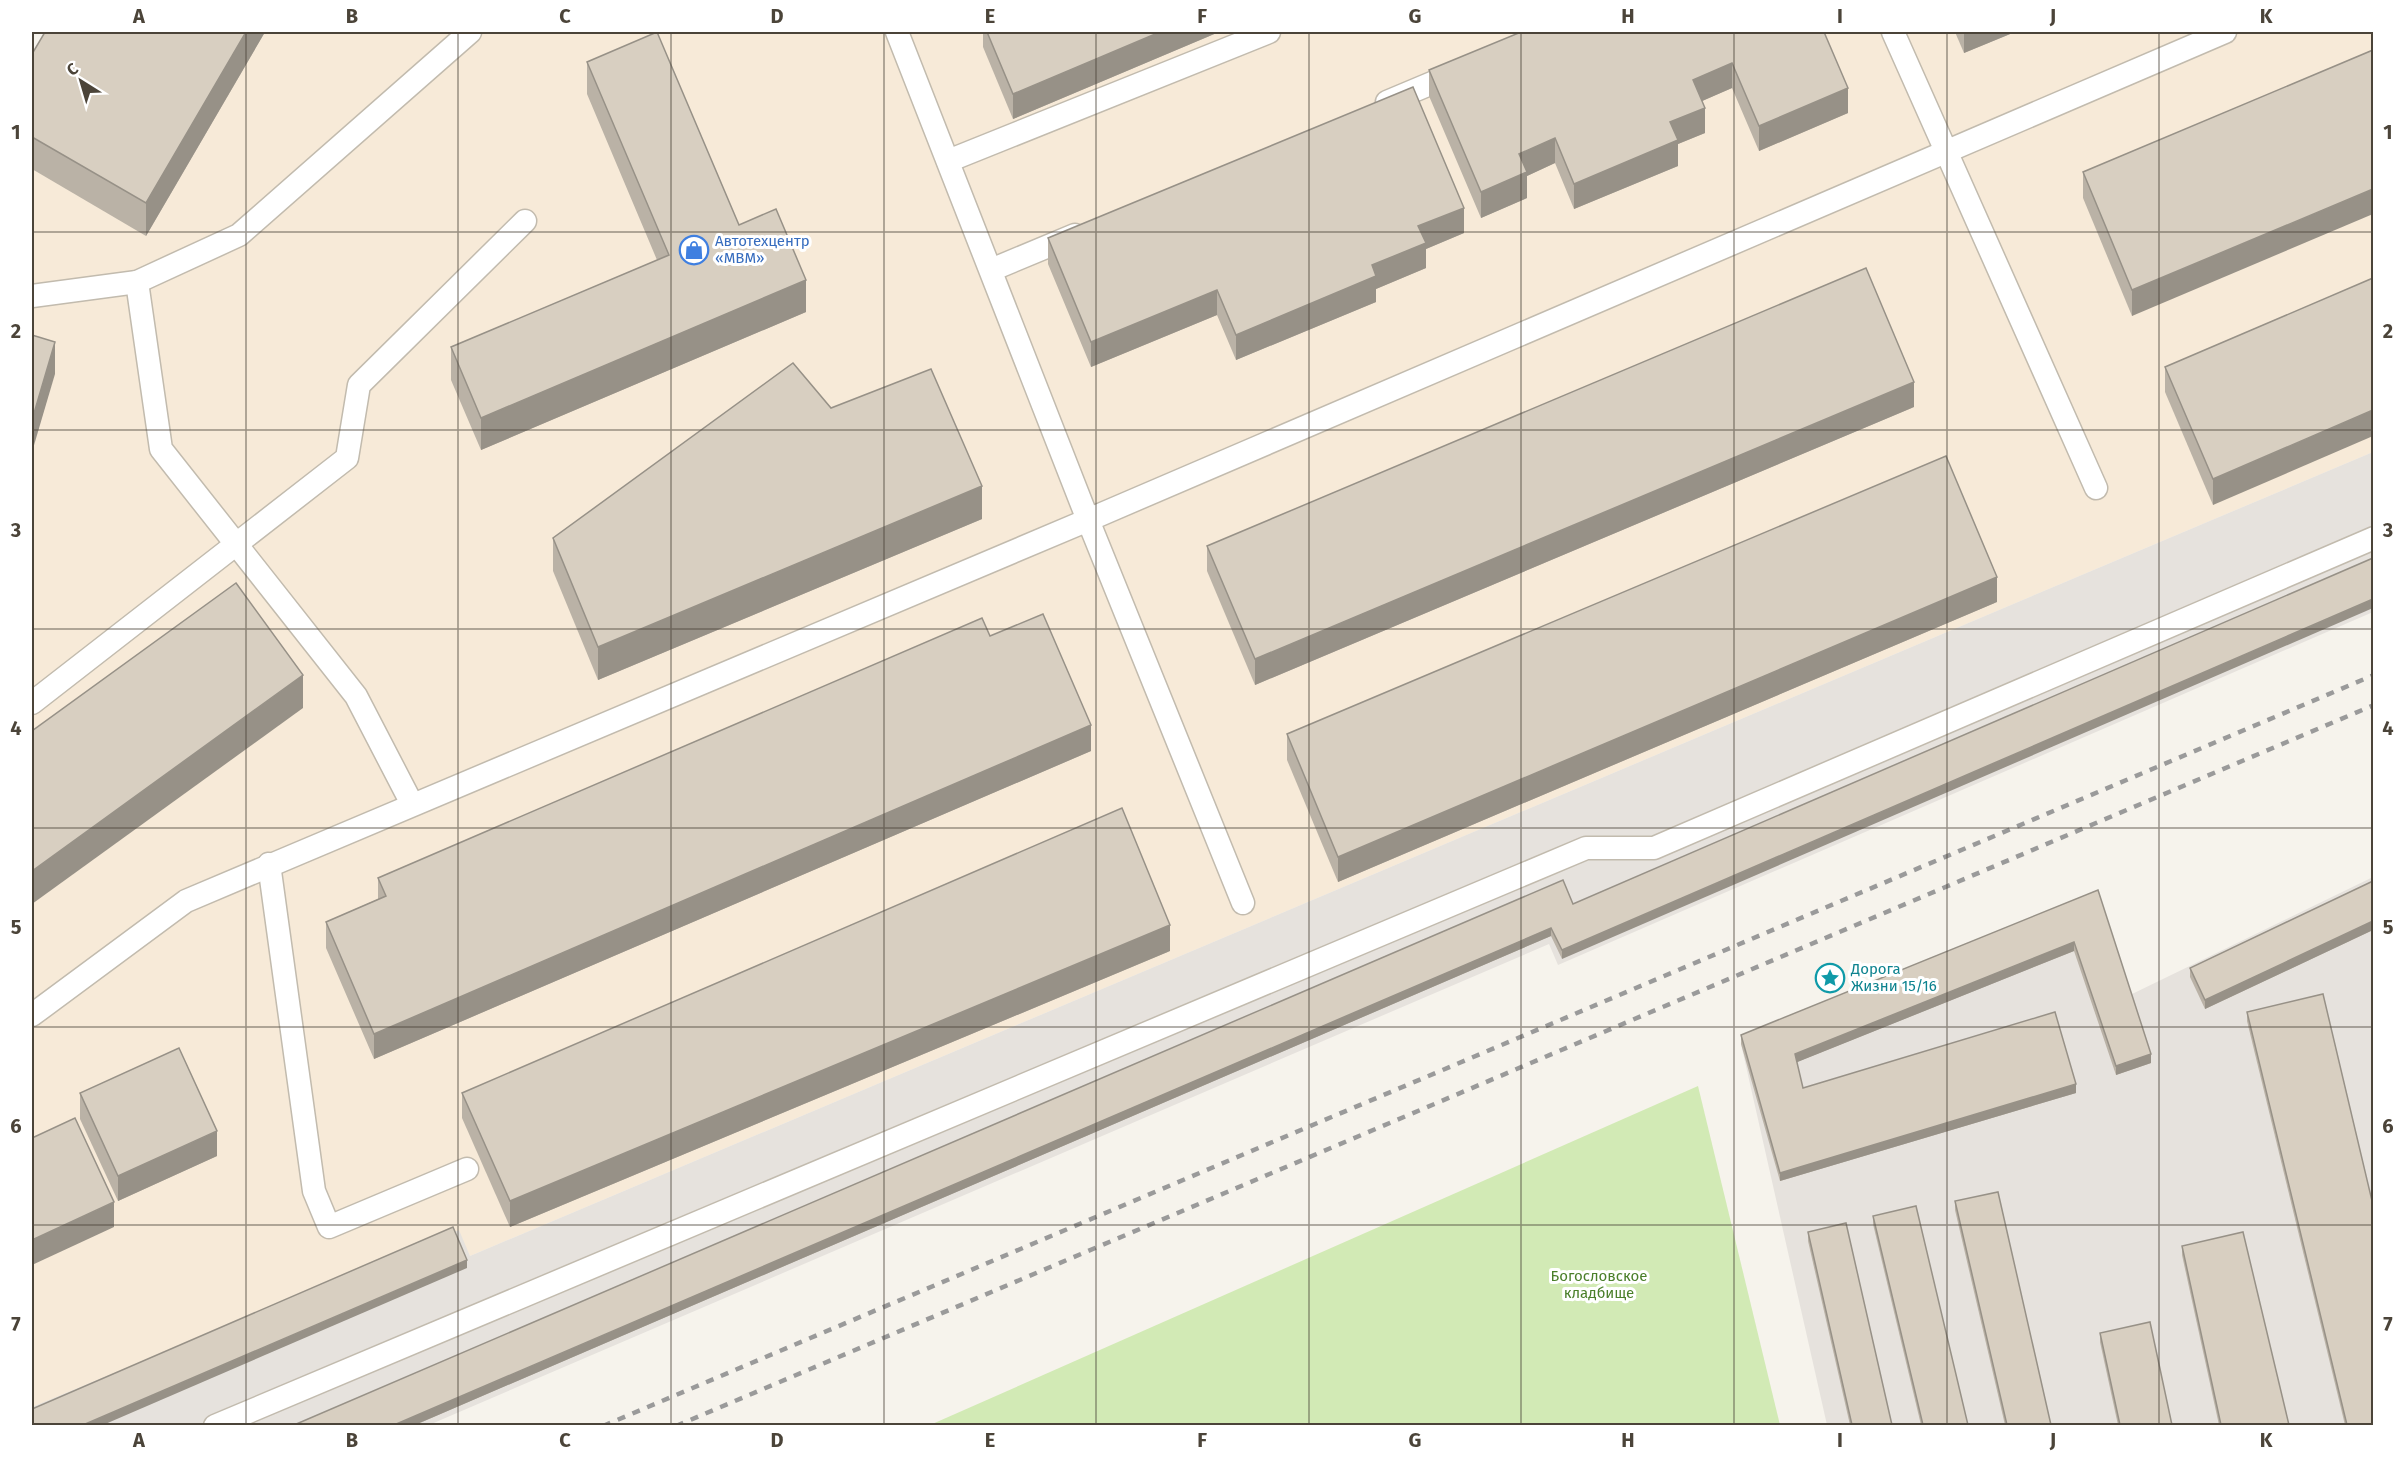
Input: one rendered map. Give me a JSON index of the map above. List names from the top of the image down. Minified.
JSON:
{"parks":["Богословское кладбище"],"places":{"shop":["Автотехцентр «МВМ»"],"place":["Дорога Жизни 15/16"]},"north":"top left","grid":{"columns":["A","B","C","D","E","F","G","H","I","J","K"],"rows":["1","2","3","4","5","6","7"]}}
